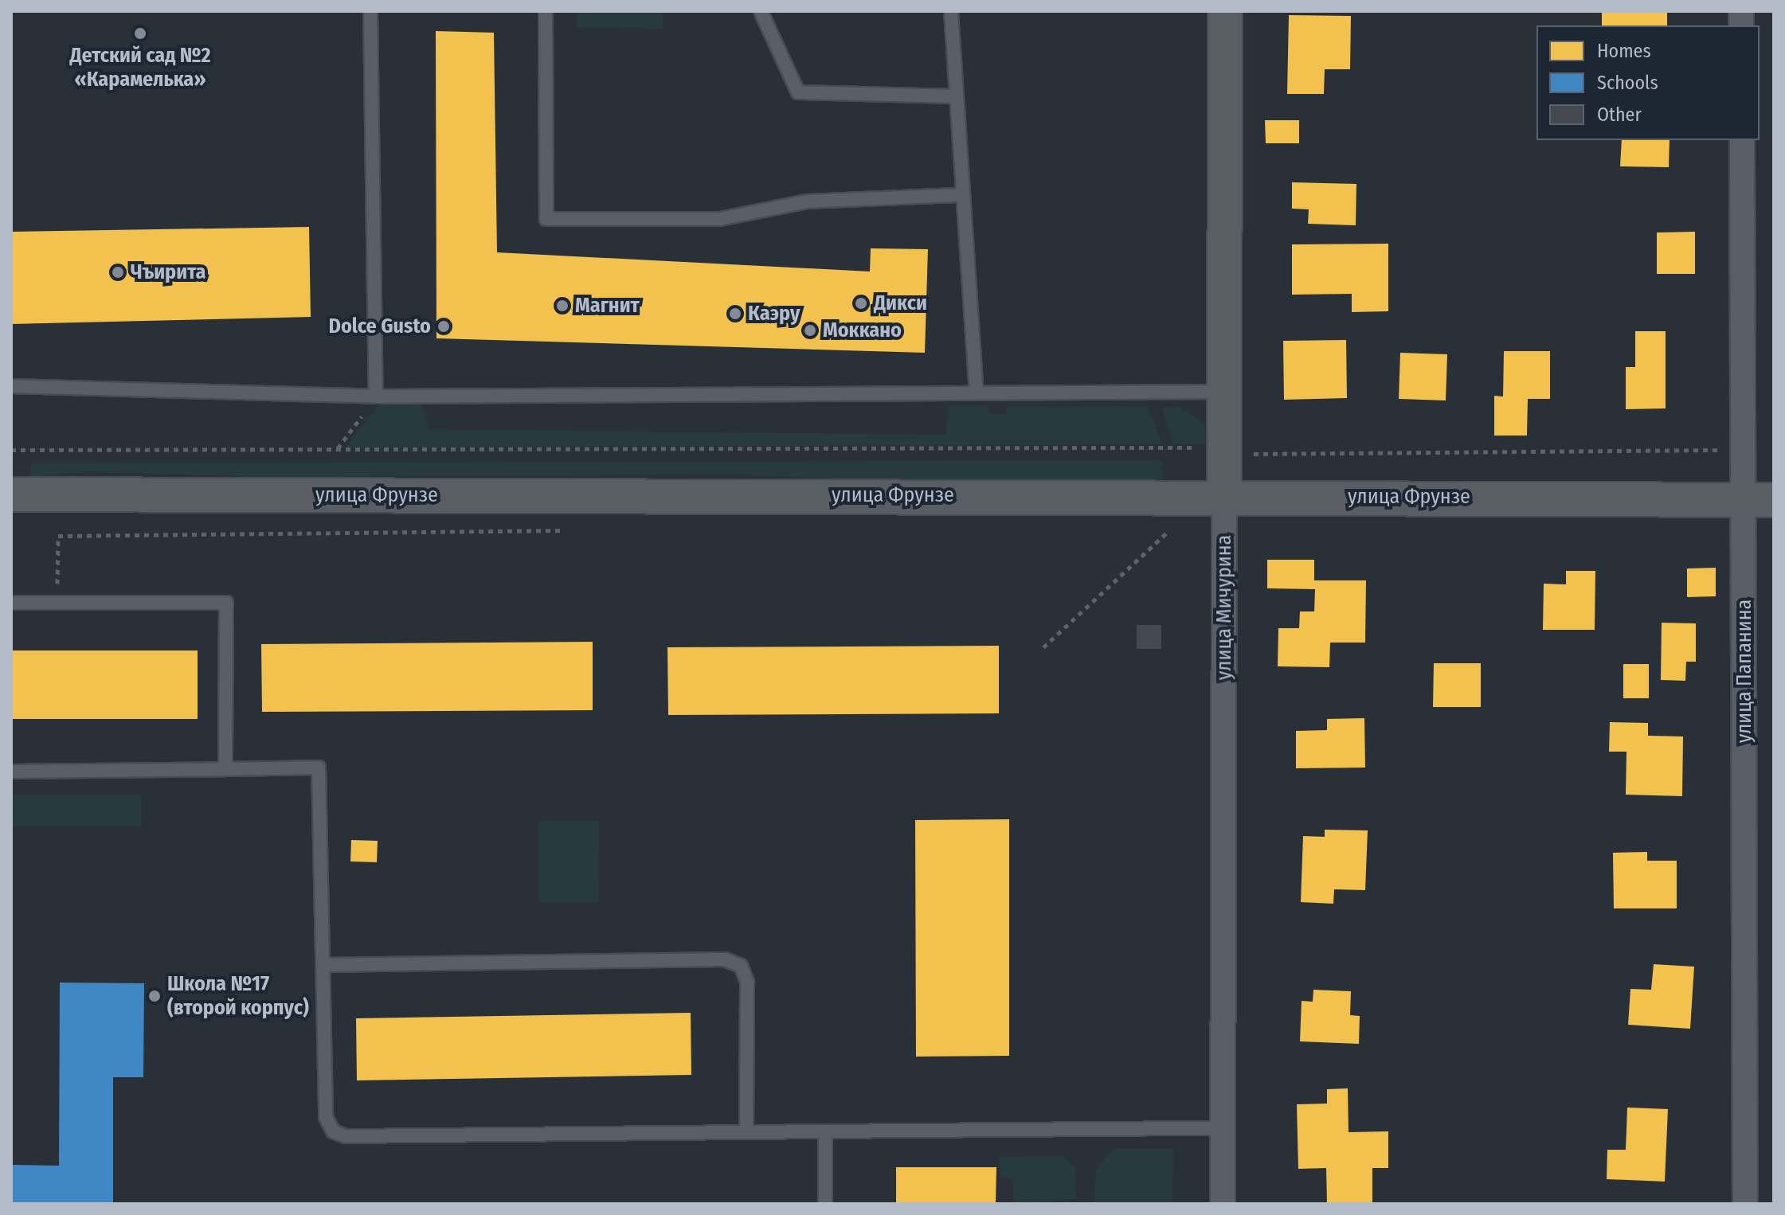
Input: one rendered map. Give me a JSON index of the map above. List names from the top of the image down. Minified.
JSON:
{"streets":{"main road":["улица Фрунзе","улица Мичурина"],"street":["улица Папанина"]},"crossings":[["улица Фрунзе","улица Мичурина"],["улица Фрунзе","улица Папанина"]],"places":["Детский сад №2 «Карамелька»","Чъирита","Дикси","Магнит","Каэру","Dolce Gusto","Моккано","Школа №17 (второй корпус)"],"legend":["Homes","Schools","Other"]}
